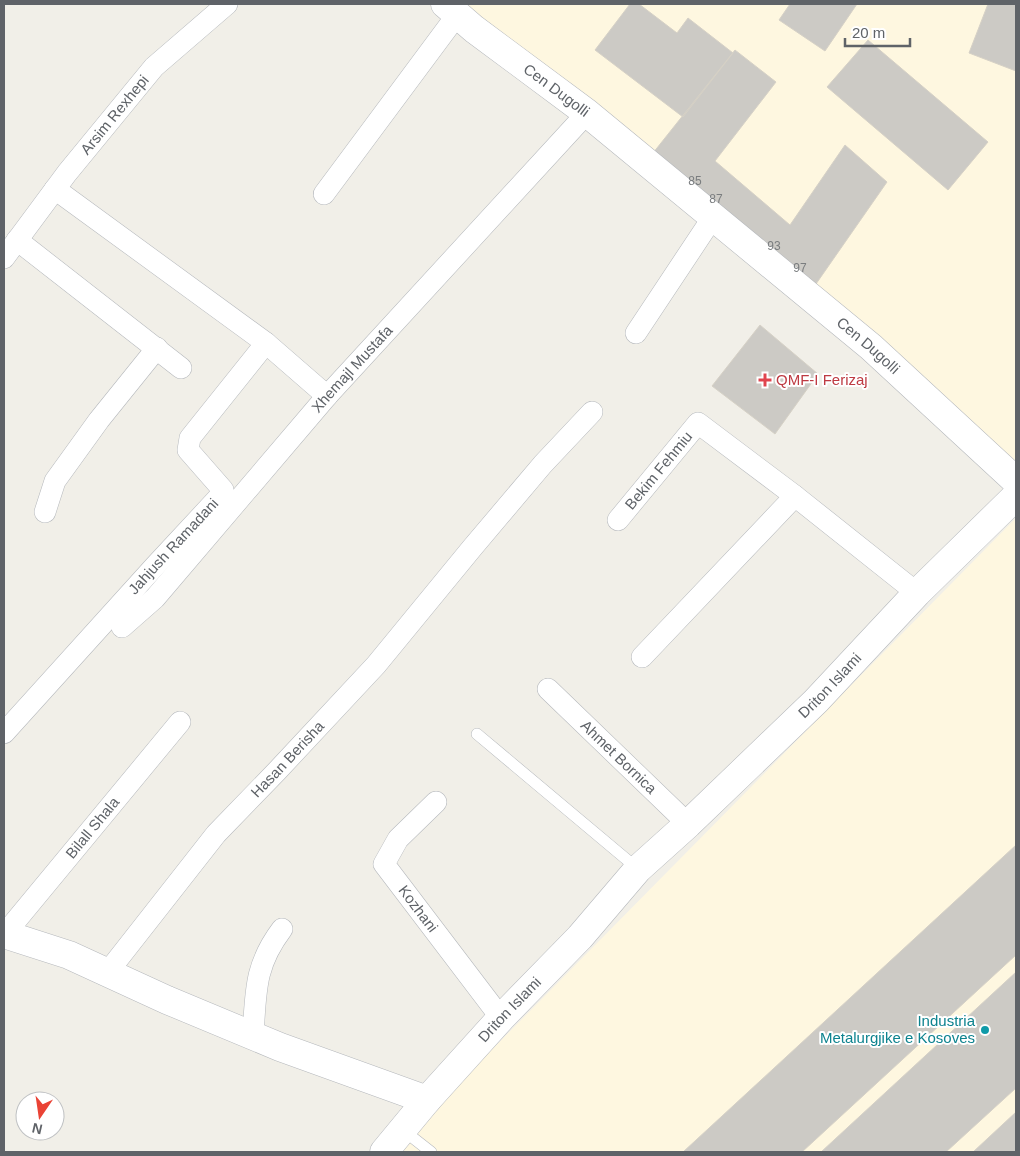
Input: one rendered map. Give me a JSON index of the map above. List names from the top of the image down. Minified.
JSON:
{"streets":{"street":["Cen Dugolli","Arsim Rexhepi","Xhemajl Mustafa","Bekim Fehmiu","Jahjush Ramadani","Driton Islami","Ahmet Bornica","Hasan Berisha","Bilall Shala","Kozhani"]},"crossings":[["Cen Dugolli","Xhemajl Mustafa"],["Bekim Fehmiu","Driton Islami"],["Driton Islami","Ahmet Bornica"],["Driton Islami","Bilall Shala"],["Driton Islami","Kozhani"],["Hasan Berisha","Bilall Shala"]],"places":{"health":["QMF-I Ferizaj"],"other":["Industria Metalurgjike e Kosoves"]},"house_numbers":["85","87","93","97"],"scale_bar":"20 m","north":"bottom"}
